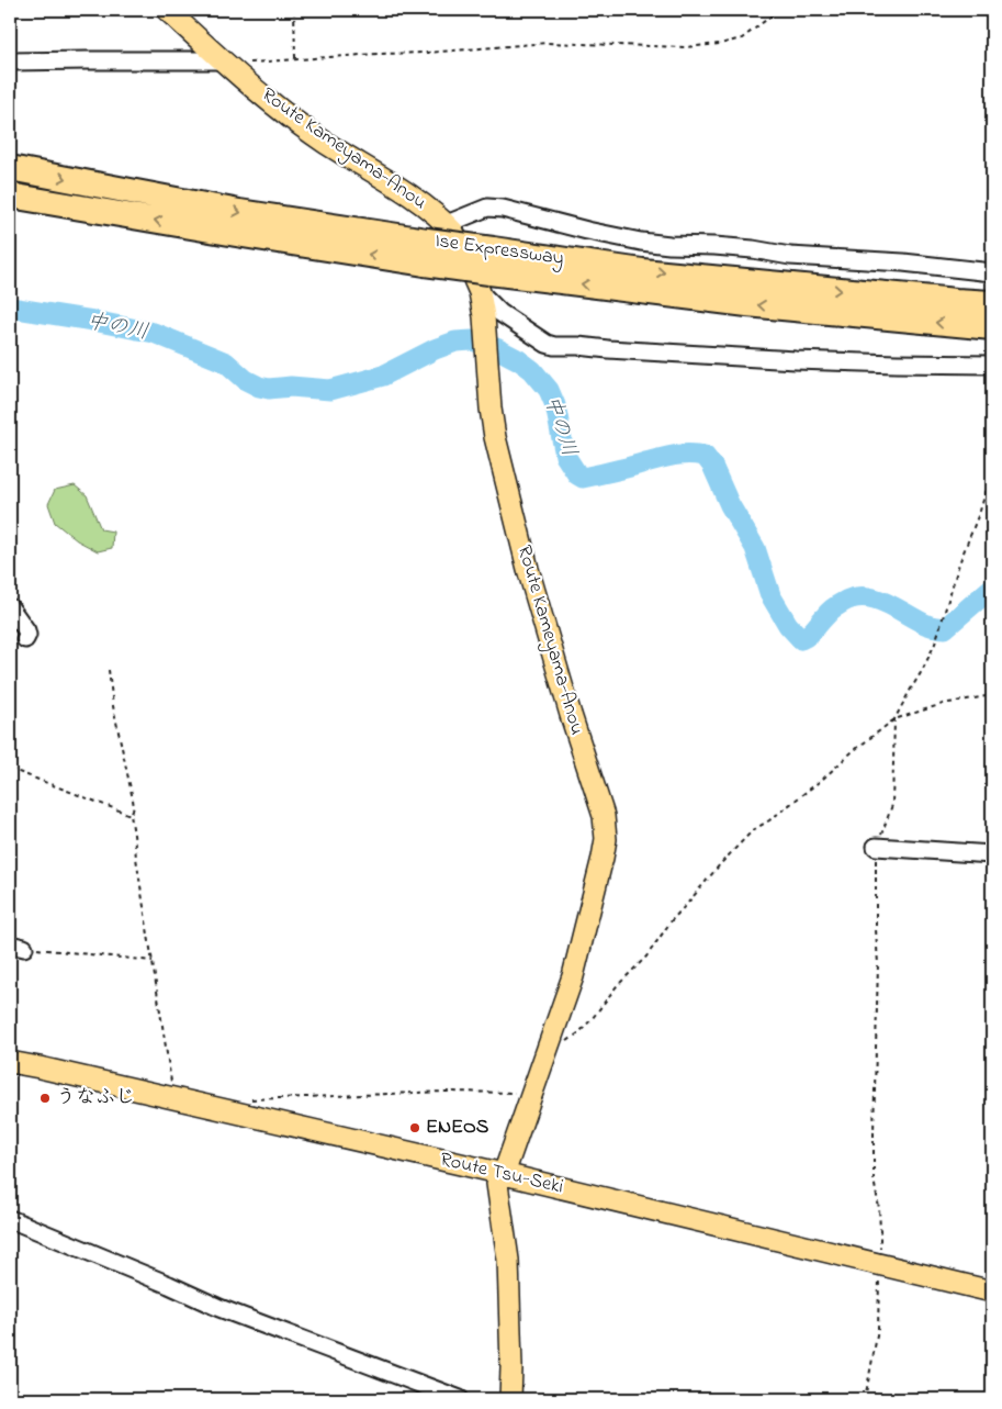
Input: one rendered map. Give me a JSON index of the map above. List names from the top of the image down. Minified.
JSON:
{"streets":{"highway":["Ise Expressway"],"main road":["Route Kameyama-Anou","Route Tsu-Seki"]},"crossings":[["Route Kameyama-Anou","Ise Expressway"],["Route Kameyama-Anou","Route Tsu-Seki"]],"water":["中の川"],"places":["うなふじ","ENEOS"]}
